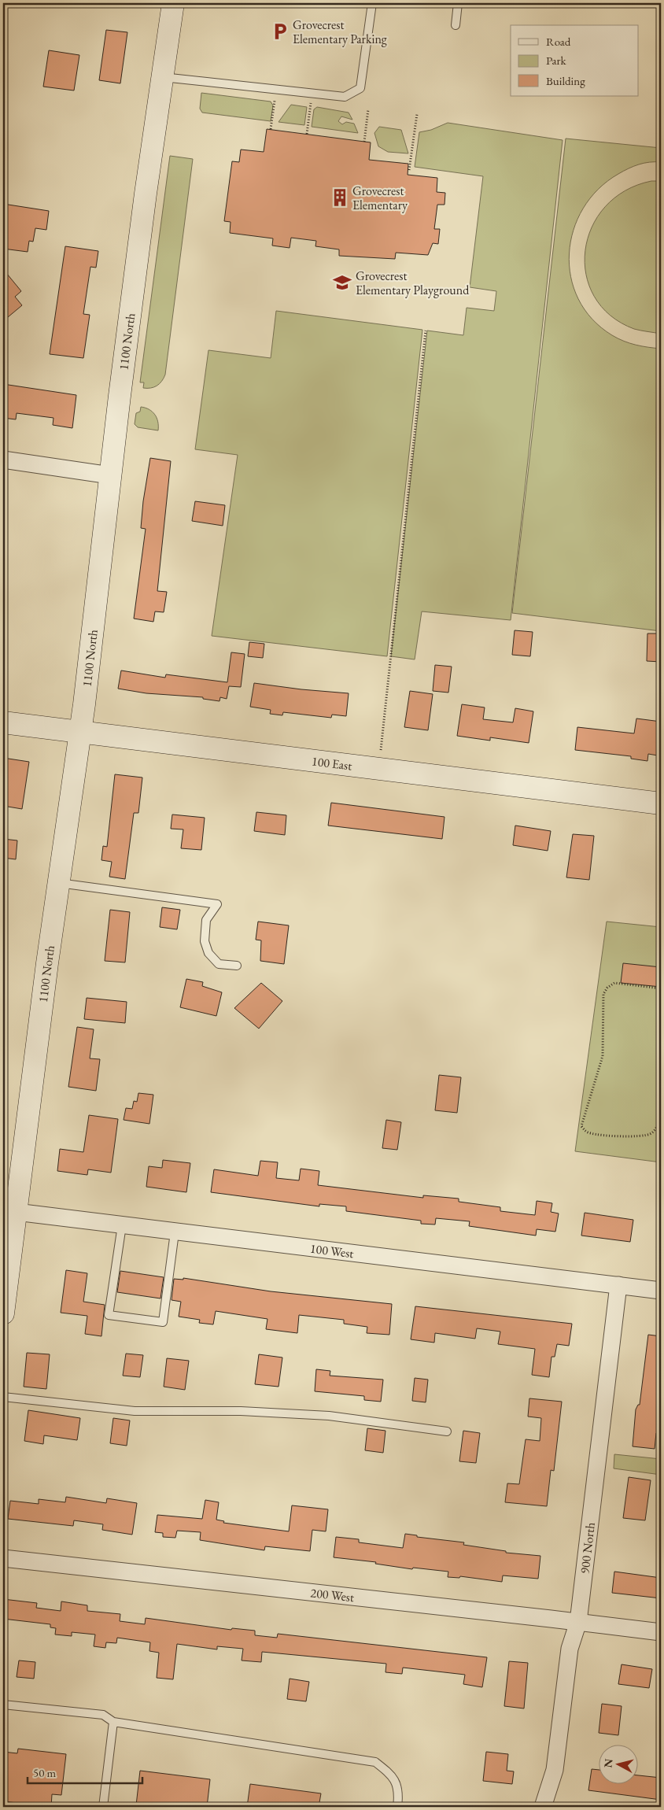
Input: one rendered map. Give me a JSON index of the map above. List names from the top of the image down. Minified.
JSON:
{"streets":{"main road":["1100 North","100 East"],"street":["100 West","900 North","200 West"]},"crossings":[["1100 North","100 East"],["1100 North","100 West"],["100 West","900 North"],["900 North","200 West"]],"places":{"parking":["Grovecrest Elementary Parking"],"building":["Grovecrest Elementary"],"school or university":["Grovecrest Elementary Playground"]},"legend":["Road","Park","Building"],"scale_bar":"50 m","north":"left"}
